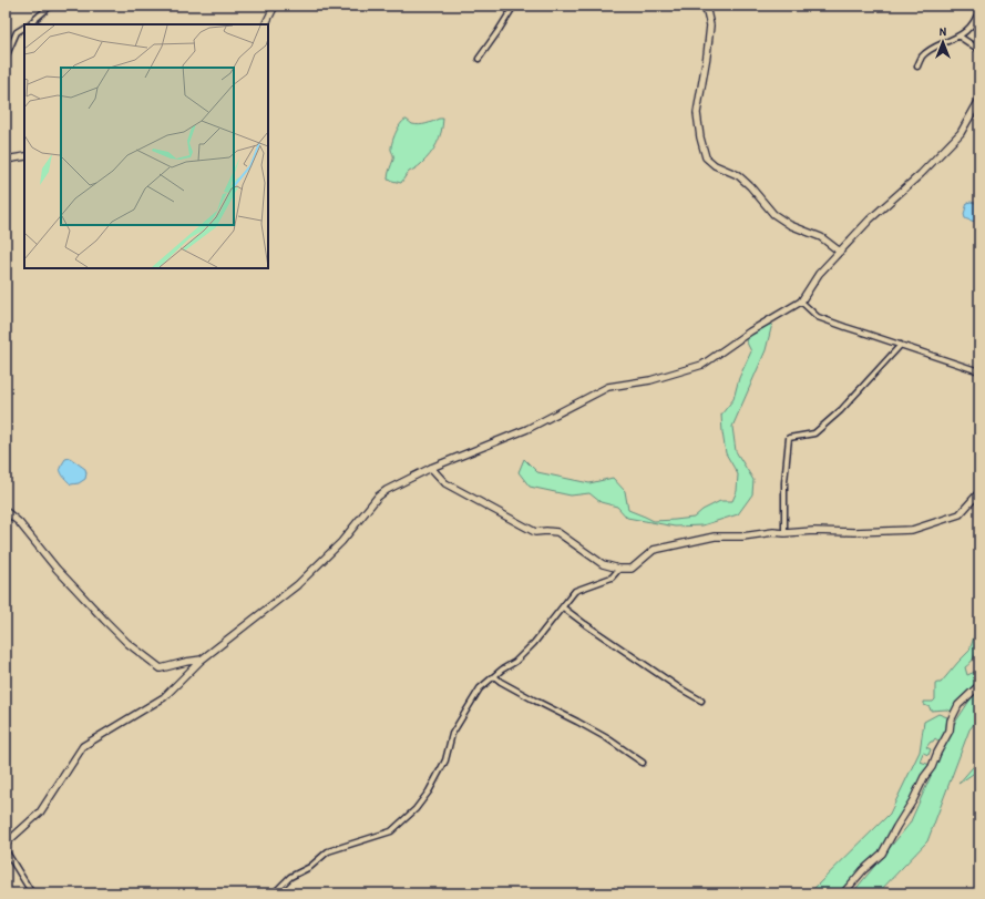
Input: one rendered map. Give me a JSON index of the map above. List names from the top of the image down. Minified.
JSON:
{"north":"top"}
